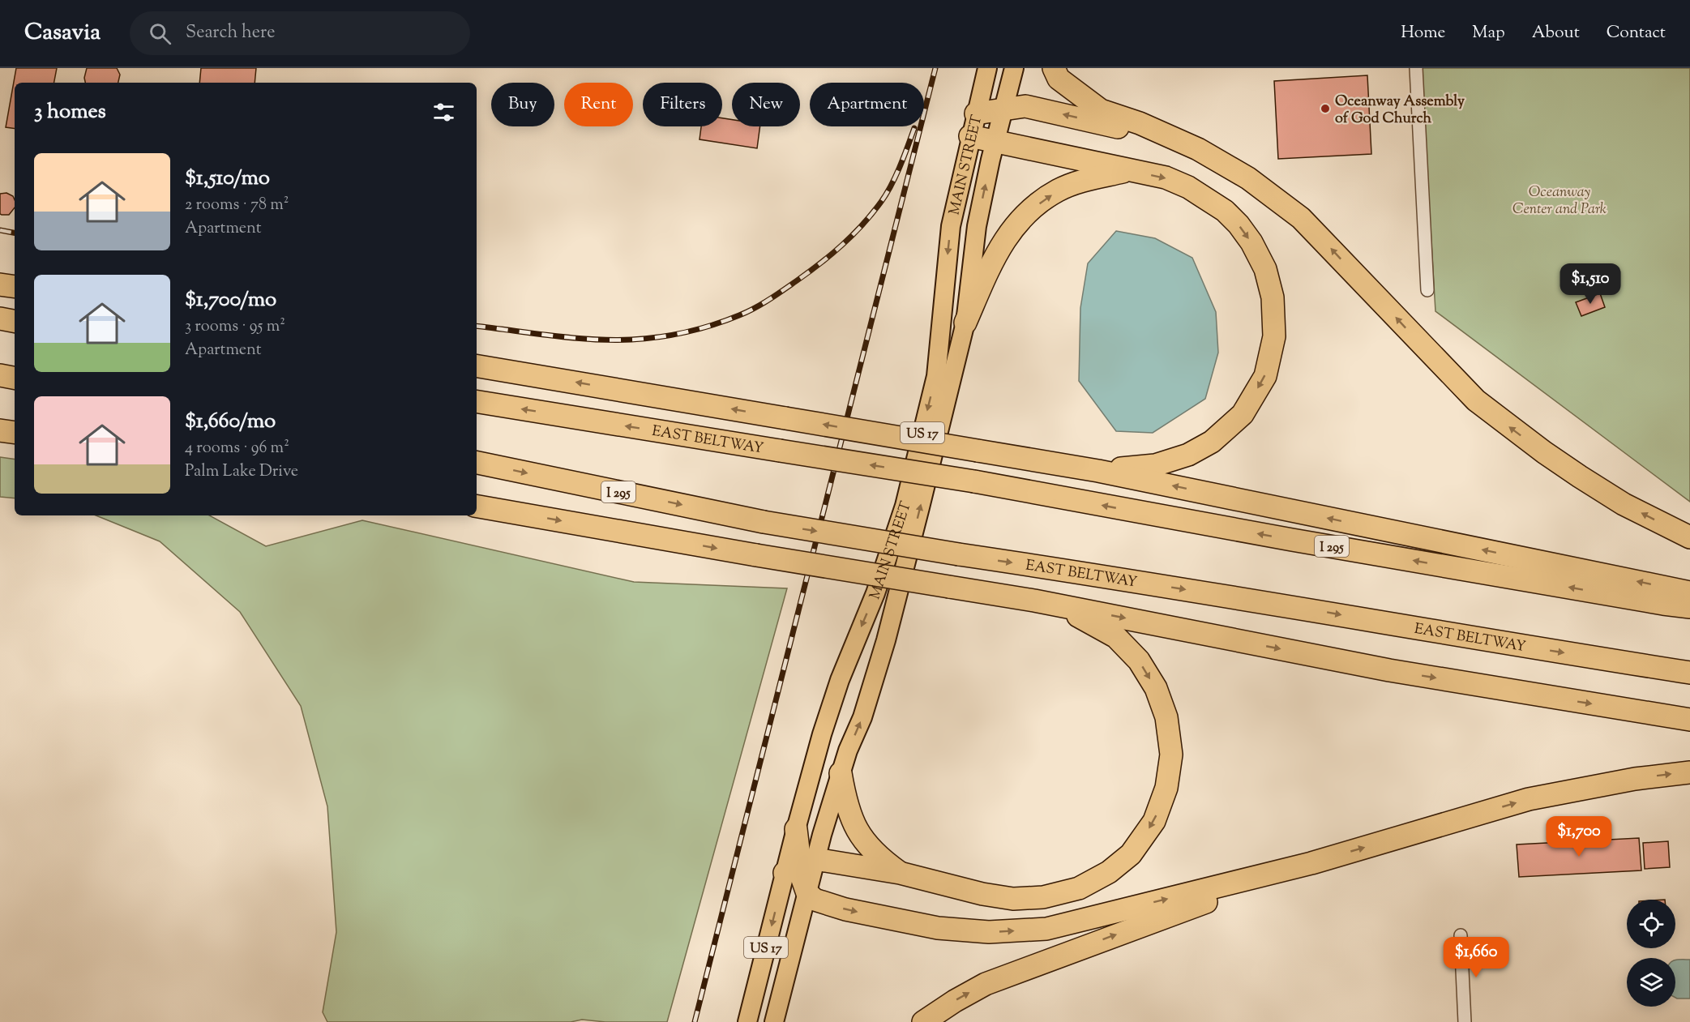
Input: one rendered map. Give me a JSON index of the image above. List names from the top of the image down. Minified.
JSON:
{"streets":{"highway":["EAST BELTWAY","I 295"],"main road":["MAIN STREET","US 17"]},"parks":["Oceanway Center and Park"],"places":["Oceanway Assembly of God Church"],"page":{"header":"Casavia","search":"Search here","nav":["Home","Map","About","Contact"],"chip":["Buy","Rent","Filters","New","Apartment"],"heading":"3 homes","list":[{"name":"$1,510/mo","note":"2 rooms · 78 m² · Apartment"},{"name":"$1,700/mo","note":"3 rooms · 95 m² · Apartment"},{"name":"$1,660/mo","note":"4 rooms · 96 m² · Palm Lake Drive"}],"price":["$1,510","$1,700","$1,660"]}}
